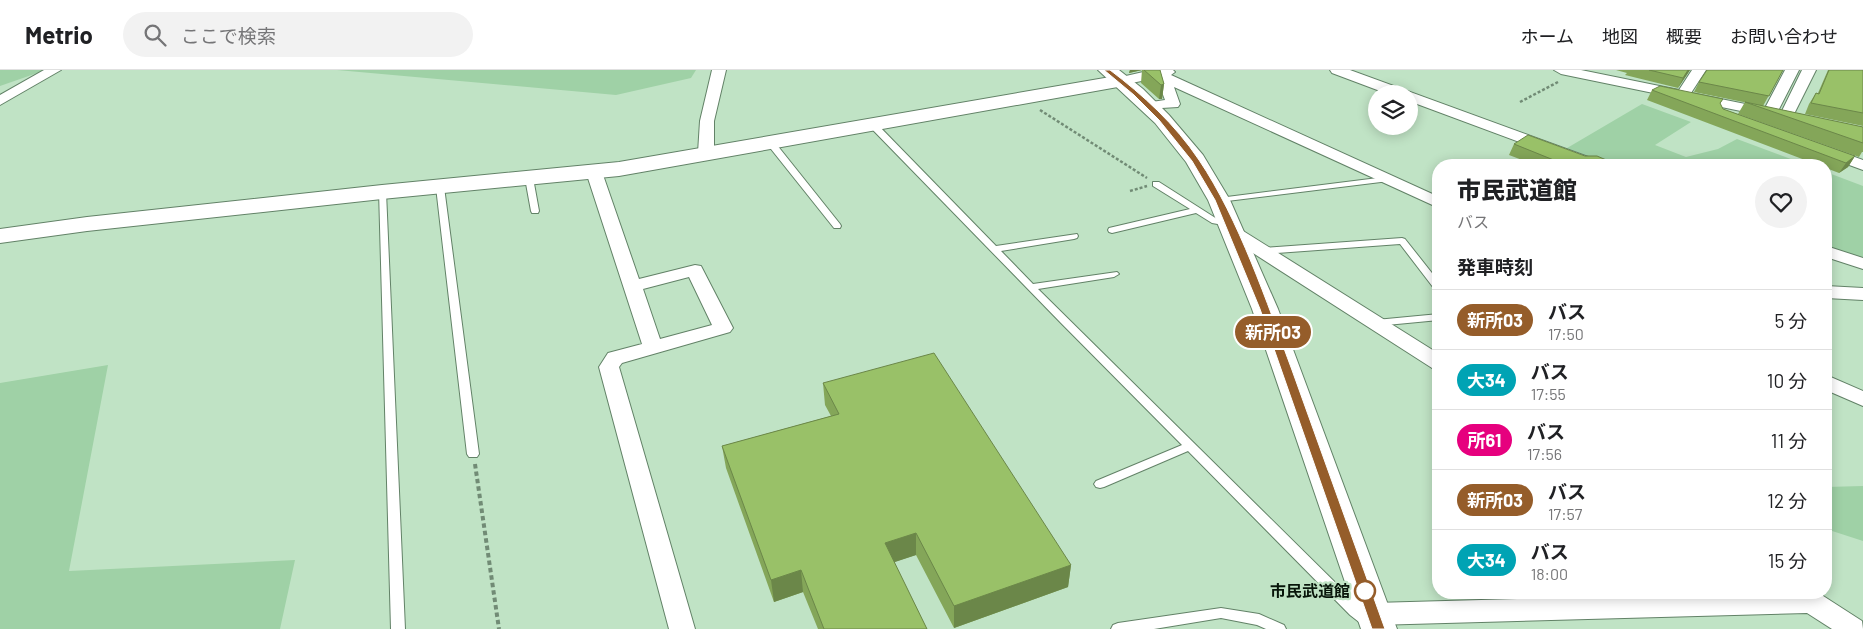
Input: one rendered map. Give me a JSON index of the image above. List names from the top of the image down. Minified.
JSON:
{"places":["市民武道館"],"lines":["bus line 新所03"],"page":{"header":"Metrio","search":"ここで検索","nav":["ホーム","地図","概要","お問い合わせ"],"on_map":"新所03","heading":[["市民武道館","バス"],"発車時刻"],"list":[{"mark":"新所03","name":"バス","note":"17:50","value":"5 分"},{"mark":"大34","name":"バス","note":"17:55","value":"10 分"},{"mark":"所61","name":"バス","note":"17:56","value":"11 分"},{"mark":"新所03","name":"バス","note":"17:57","value":"12 分"},{"mark":"大34","name":"バス","note":"18:00","value":"15 分"}]}}
